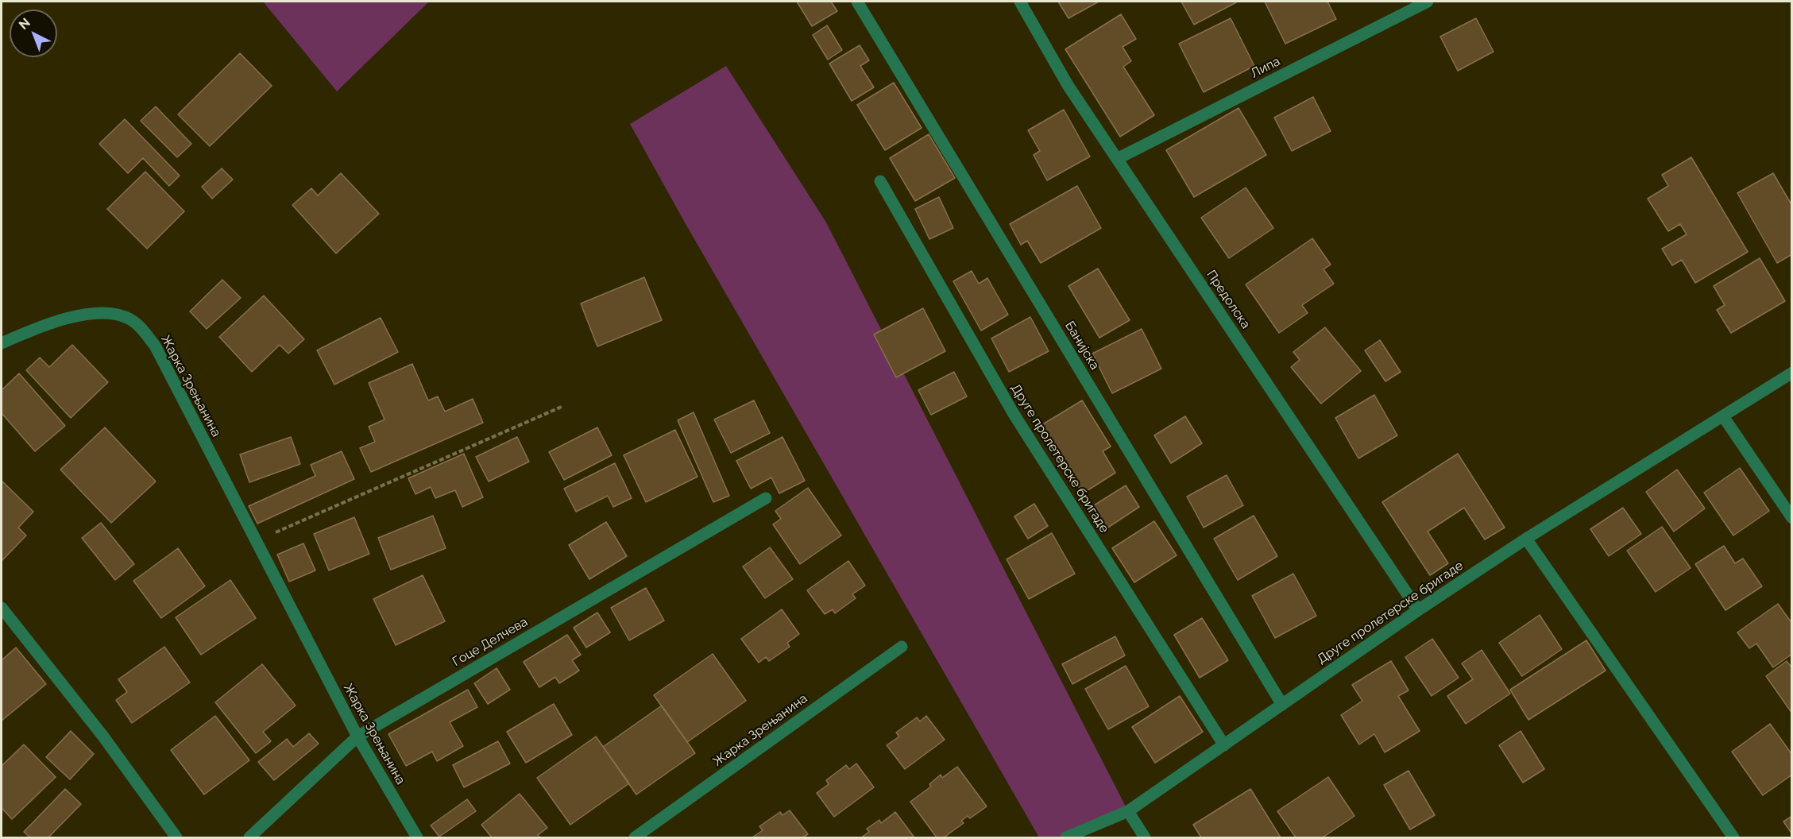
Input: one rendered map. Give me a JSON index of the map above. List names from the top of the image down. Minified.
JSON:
{"streets":{"street":["Липа","Предолска","Банијска","Жарка Зрењанина","Друге пролетерске бригаде","Гоце Делчева"]},"crossings":[["Липа","Предолска"],["Предолска","Друге пролетерске бригаде"],["Банијска","Друге пролетерске бригаде"],["Жарка Зрењанина","Гоце Делчева"]],"north":"top left"}
